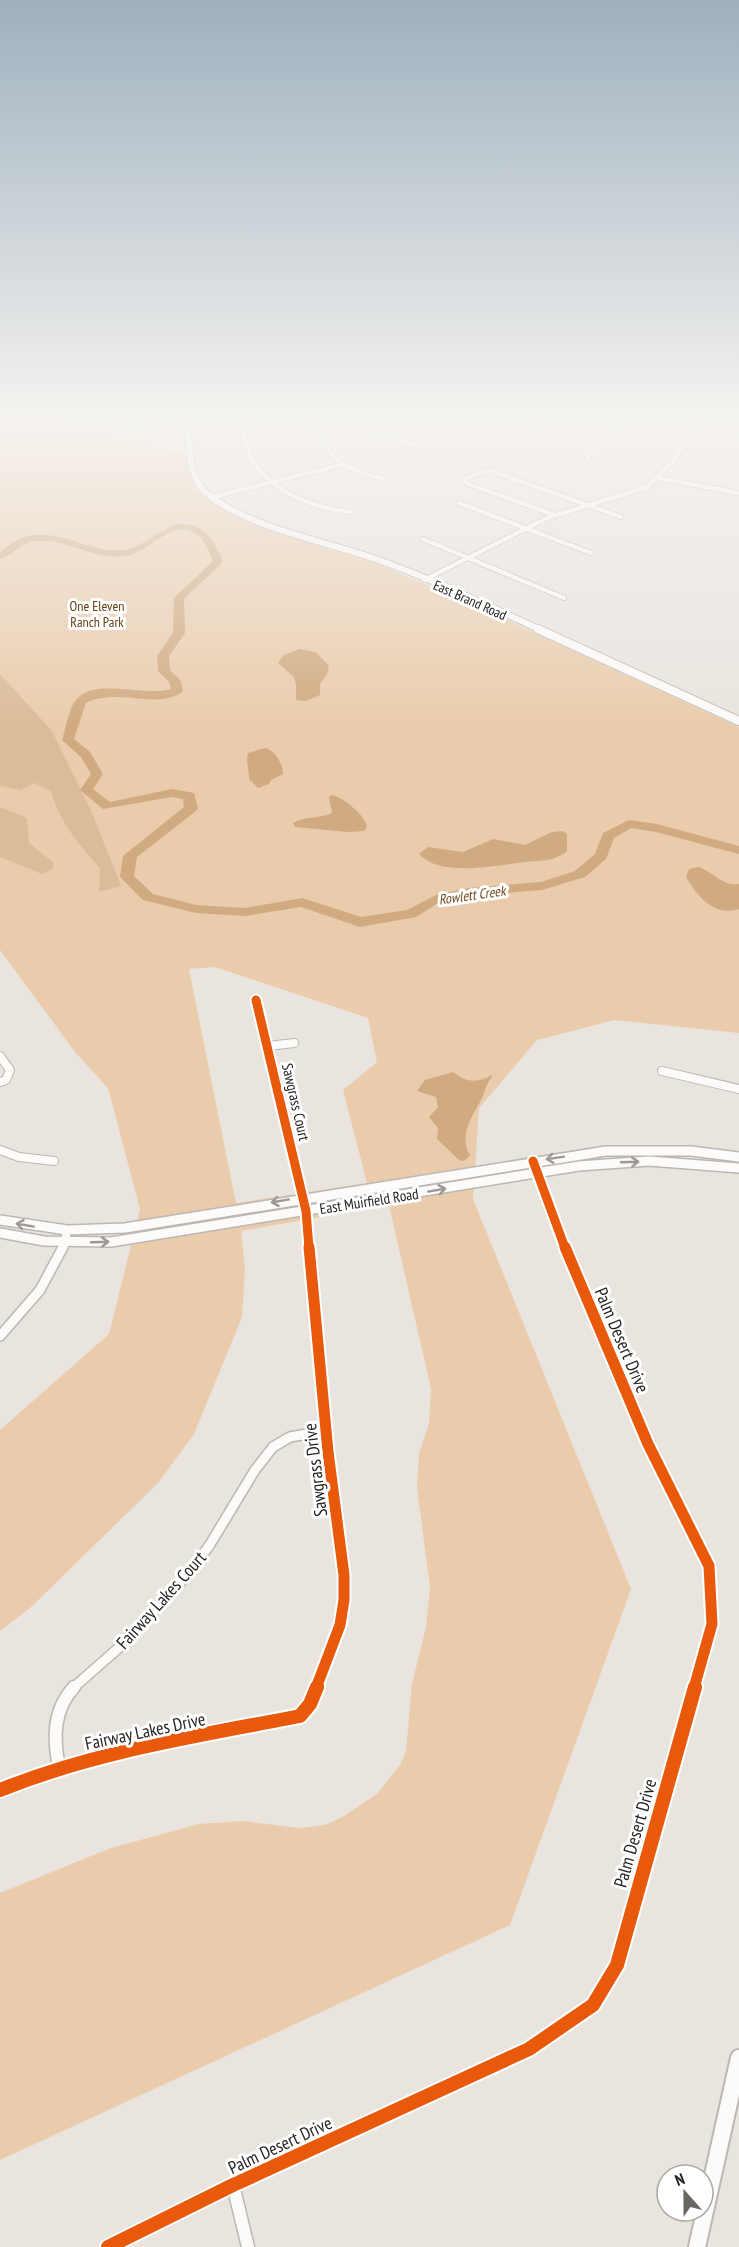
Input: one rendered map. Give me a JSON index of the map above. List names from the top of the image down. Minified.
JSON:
{"streets":{"main road":["East Brand Road"],"street":["Sawgrass Court","East Muirfield Road","Palm Desert Drive","Sawgrass Drive","Fairway Lakes Court","Fairway Lakes Drive"]},"crossings":[["Sawgrass Court","East Muirfield Road"],["Sawgrass Court","Sawgrass Drive"],["East Muirfield Road","Palm Desert Drive"],["East Muirfield Road","Sawgrass Drive"],["Sawgrass Drive","Fairway Lakes Court"],["Sawgrass Drive","Fairway Lakes Drive"],["Fairway Lakes Court","Fairway Lakes Drive"]],"water":["Rowlett Creek"],"parks":["One Eleven Ranch Park"],"north":"top"}
